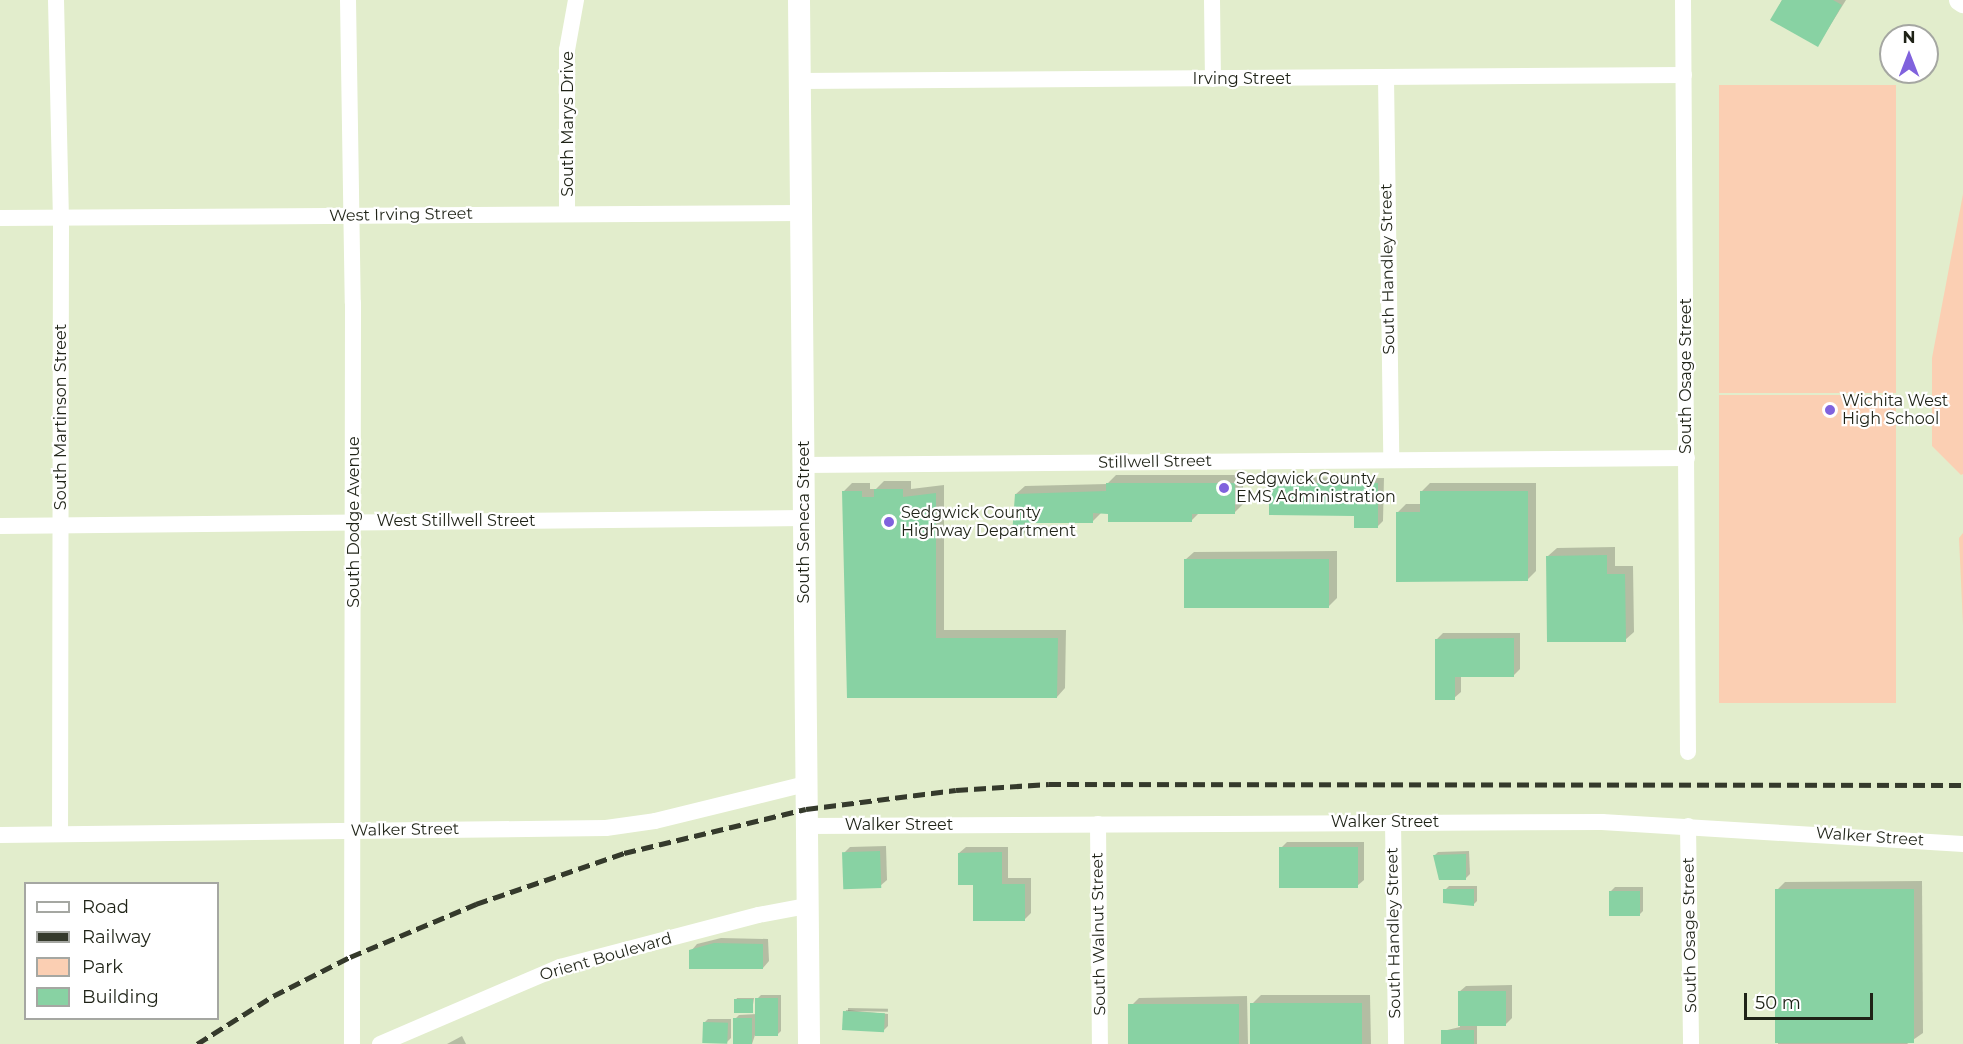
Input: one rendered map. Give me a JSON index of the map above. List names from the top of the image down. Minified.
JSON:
{"streets":{"street":["Irving Street","South Marys Drive","West Irving Street","South Handley Street","South Osage Street","South Martinson Street","Stillwell Street","West Stillwell Street","South Dodge Avenue","South Seneca Street","Walker Street","South Walnut Street","Orient Boulevard"]},"crossings":[["Irving Street","South Handley Street"],["Irving Street","South Osage Street"],["Irving Street","South Seneca Street"],["South Marys Drive","West Irving Street"],["West Irving Street","South Martinson Street"],["West Irving Street","South Dodge Avenue"],["West Irving Street","South Seneca Street"],["South Handley Street","Stillwell Street"],["South Handley Street","Walker Street"],["South Osage Street","Stillwell Street"],["South Osage Street","Walker Street"],["South Martinson Street","West Stillwell Street"],["South Martinson Street","Walker Street"],["Stillwell Street","South Seneca Street"],["West Stillwell Street","South Dodge Avenue"],["West Stillwell Street","South Seneca Street"],["South Dodge Avenue","Walker Street"],["South Seneca Street","Walker Street"],["South Seneca Street","Orient Boulevard"],["Walker Street","South Walnut Street"]],"places":["Wichita West High School","Sedgwick County EMS Administration","Sedgwick County Highway Department"],"legend":["Road","Railway","Park","Building"],"scale_bar":"50 m","north":"top"}
